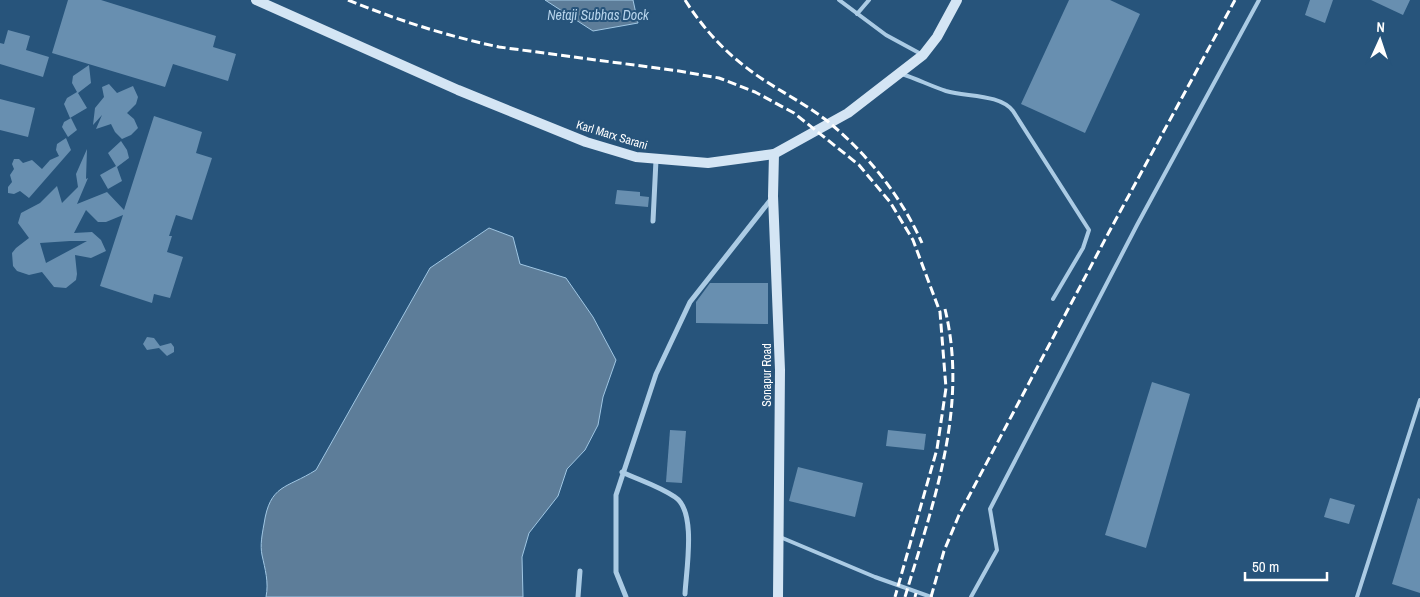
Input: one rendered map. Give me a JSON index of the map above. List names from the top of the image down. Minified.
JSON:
{"streets":{"main road":["Karl Marx Sarani","Sonapur Road"]},"crossings":[["Karl Marx Sarani","Sonapur Road"]],"water":["Netaji Subhas Dock"],"scale_bar":"50 m","north":"top"}
